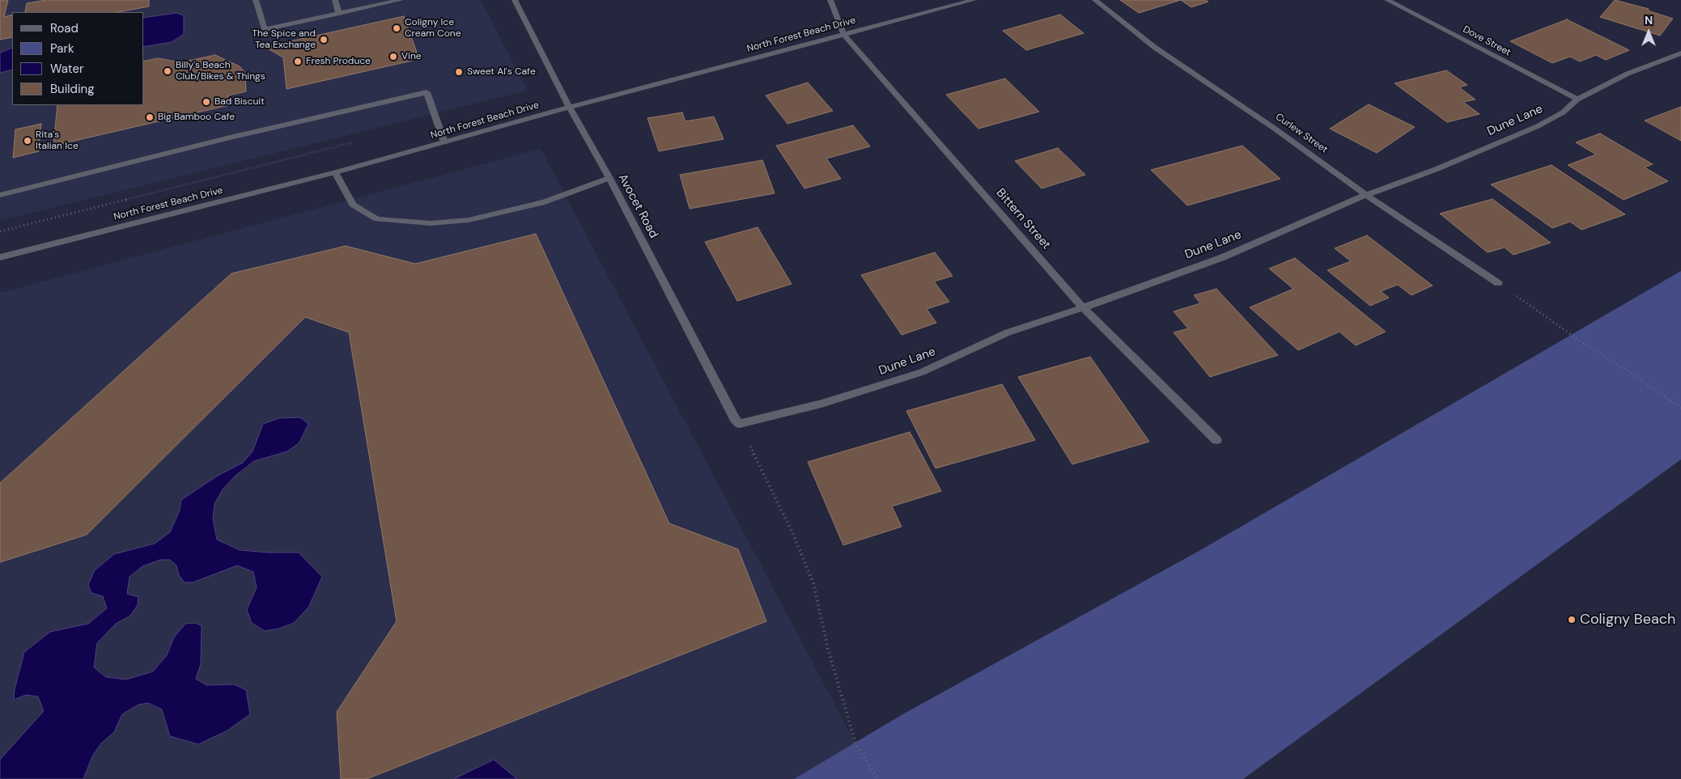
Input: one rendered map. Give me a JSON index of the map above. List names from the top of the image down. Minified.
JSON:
{"streets":{"street":["North Forest Beach Drive","Dove Street","Dune Lane","Curlew Street","Avocet Road","Bittern Street"]},"crossings":[["North Forest Beach Drive","Avocet Road"],["North Forest Beach Drive","Bittern Street"],["Dove Street","Dune Lane"],["Dune Lane","Curlew Street"],["Dune Lane","Avocet Road"],["Dune Lane","Bittern Street"]],"places":["Coligny Ice Cream Cone","The Spice and Tea Exchange","Vine","Fresh Produce","Billy's Beach Club/Bikes & Things","Sweet Al's Cafe","Bad Biscuit","Big Bamboo Cafe","Rita's Italian Ice","Coligny Beach"],"legend":["Road","Park","Water","Building"],"north":"top"}
